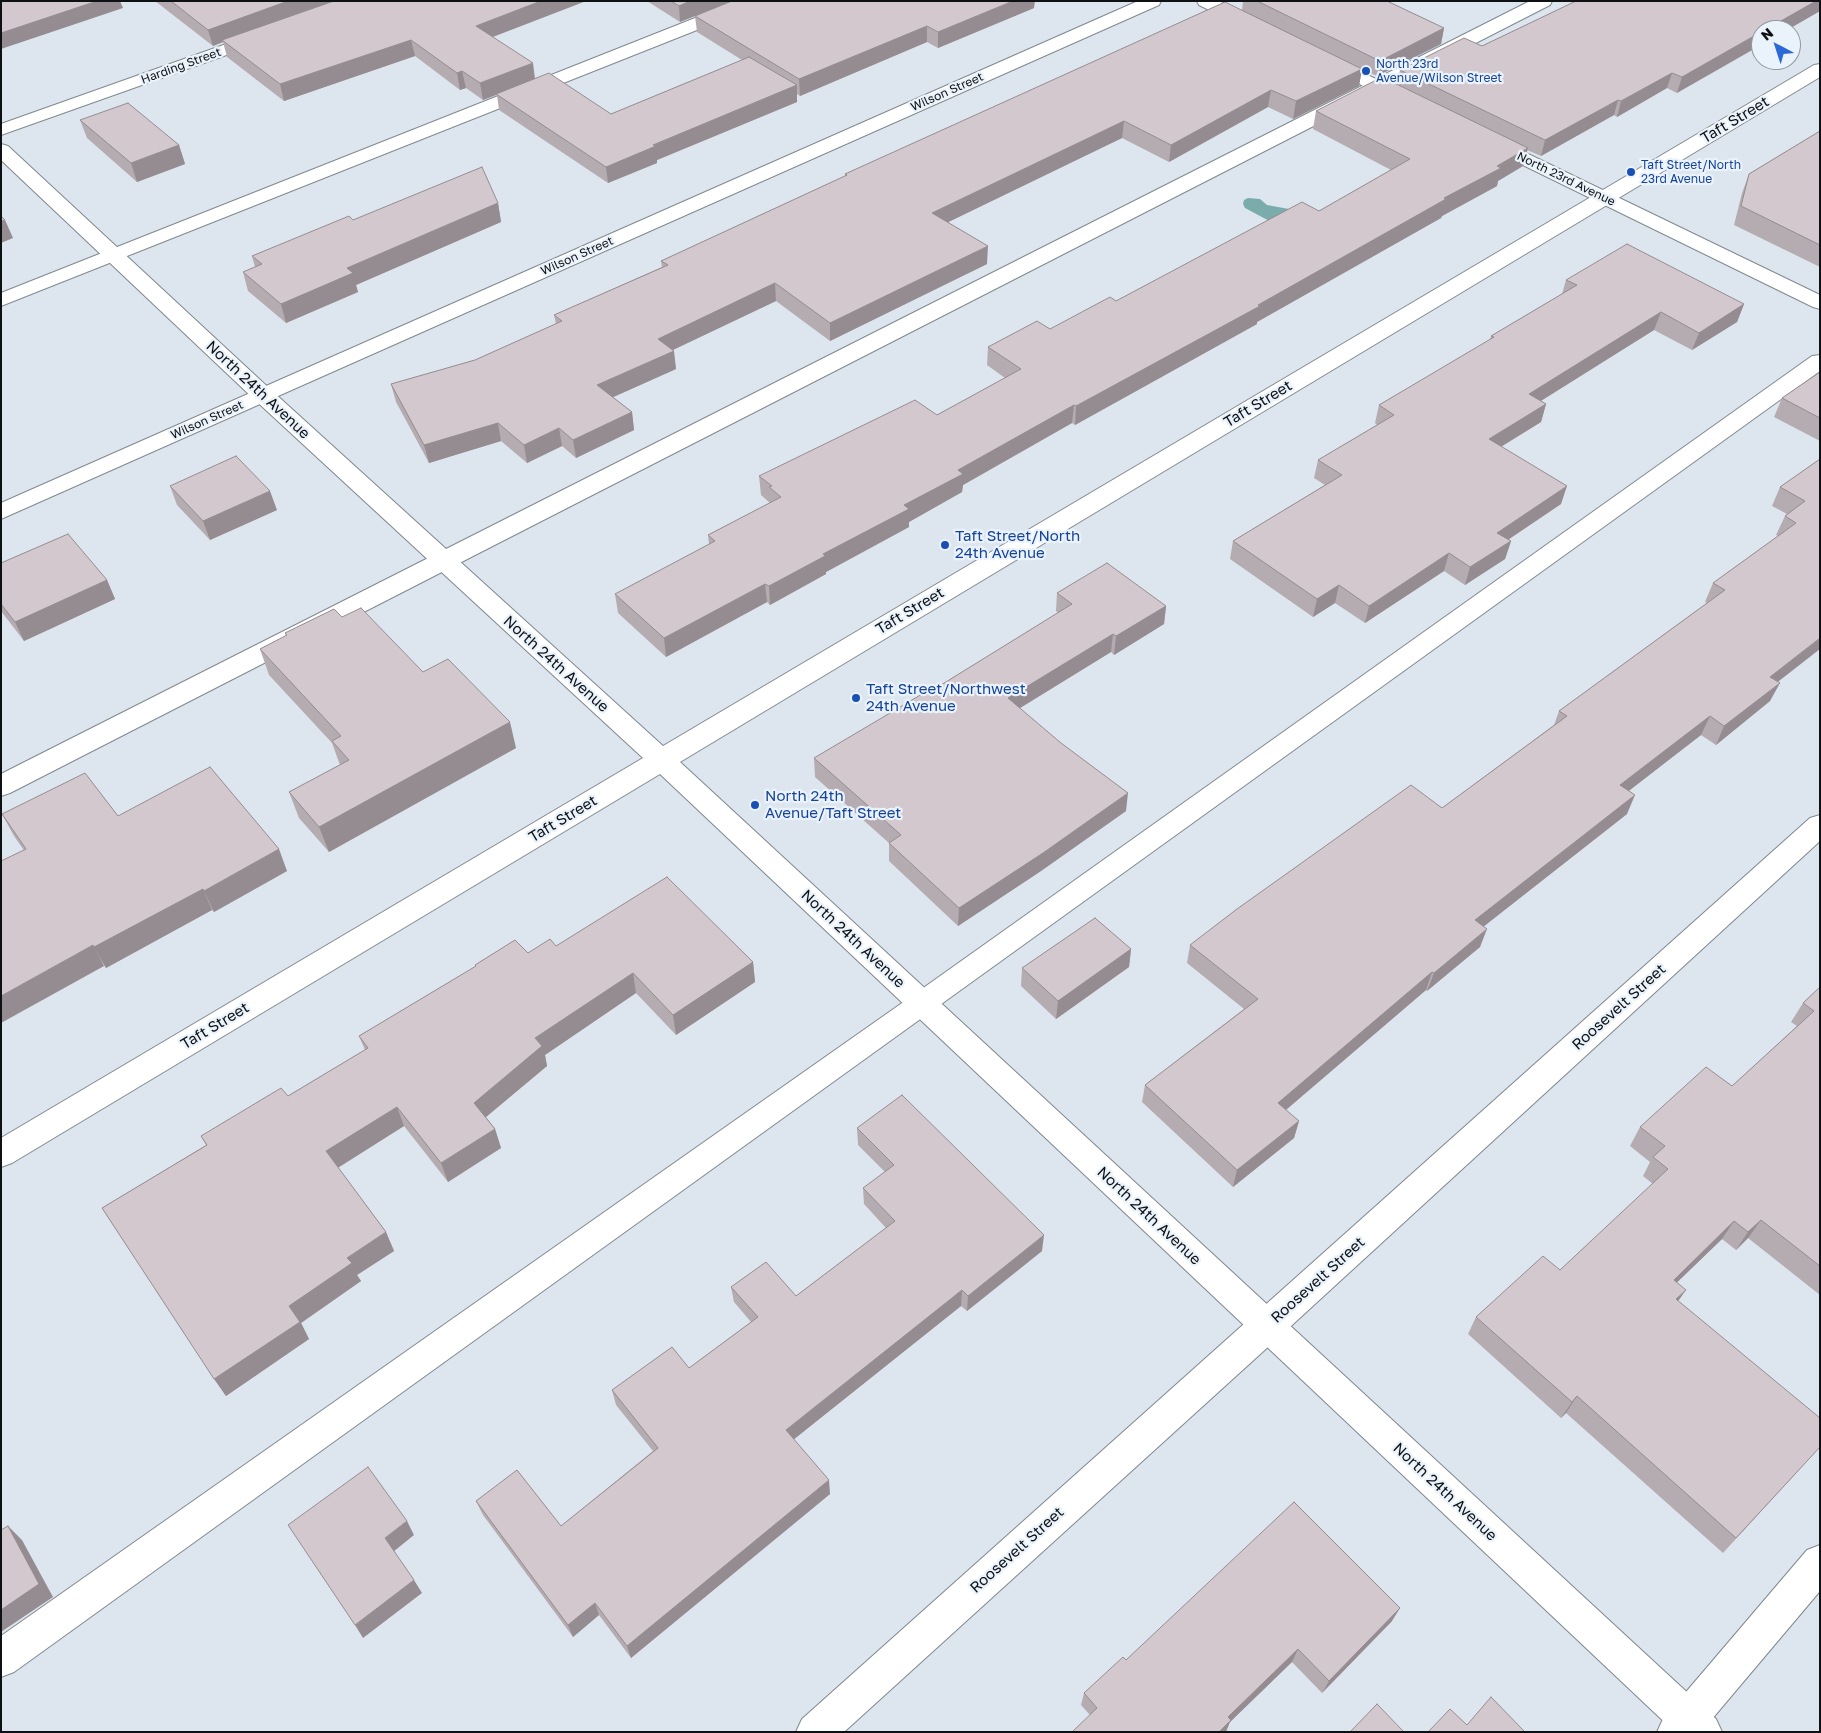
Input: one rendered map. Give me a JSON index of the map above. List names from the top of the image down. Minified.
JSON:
{"streets":{"street":["Harding Street","Wilson Street","Taft Street","North 23rd Avenue","North 24th Avenue","Roosevelt Street"]},"crossings":[["Wilson Street","North 24th Avenue"],["Taft Street","North 23rd Avenue"],["Taft Street","North 24th Avenue"],["North 24th Avenue","Roosevelt Street"]],"places":["North 23rd Avenue/Wilson Street","Taft Street/North 23rd Avenue","Taft Street/North 24th Avenue","Taft Street/Northwest 24th Avenue","North 24th Avenue/Taft Street"],"north":"top left"}
